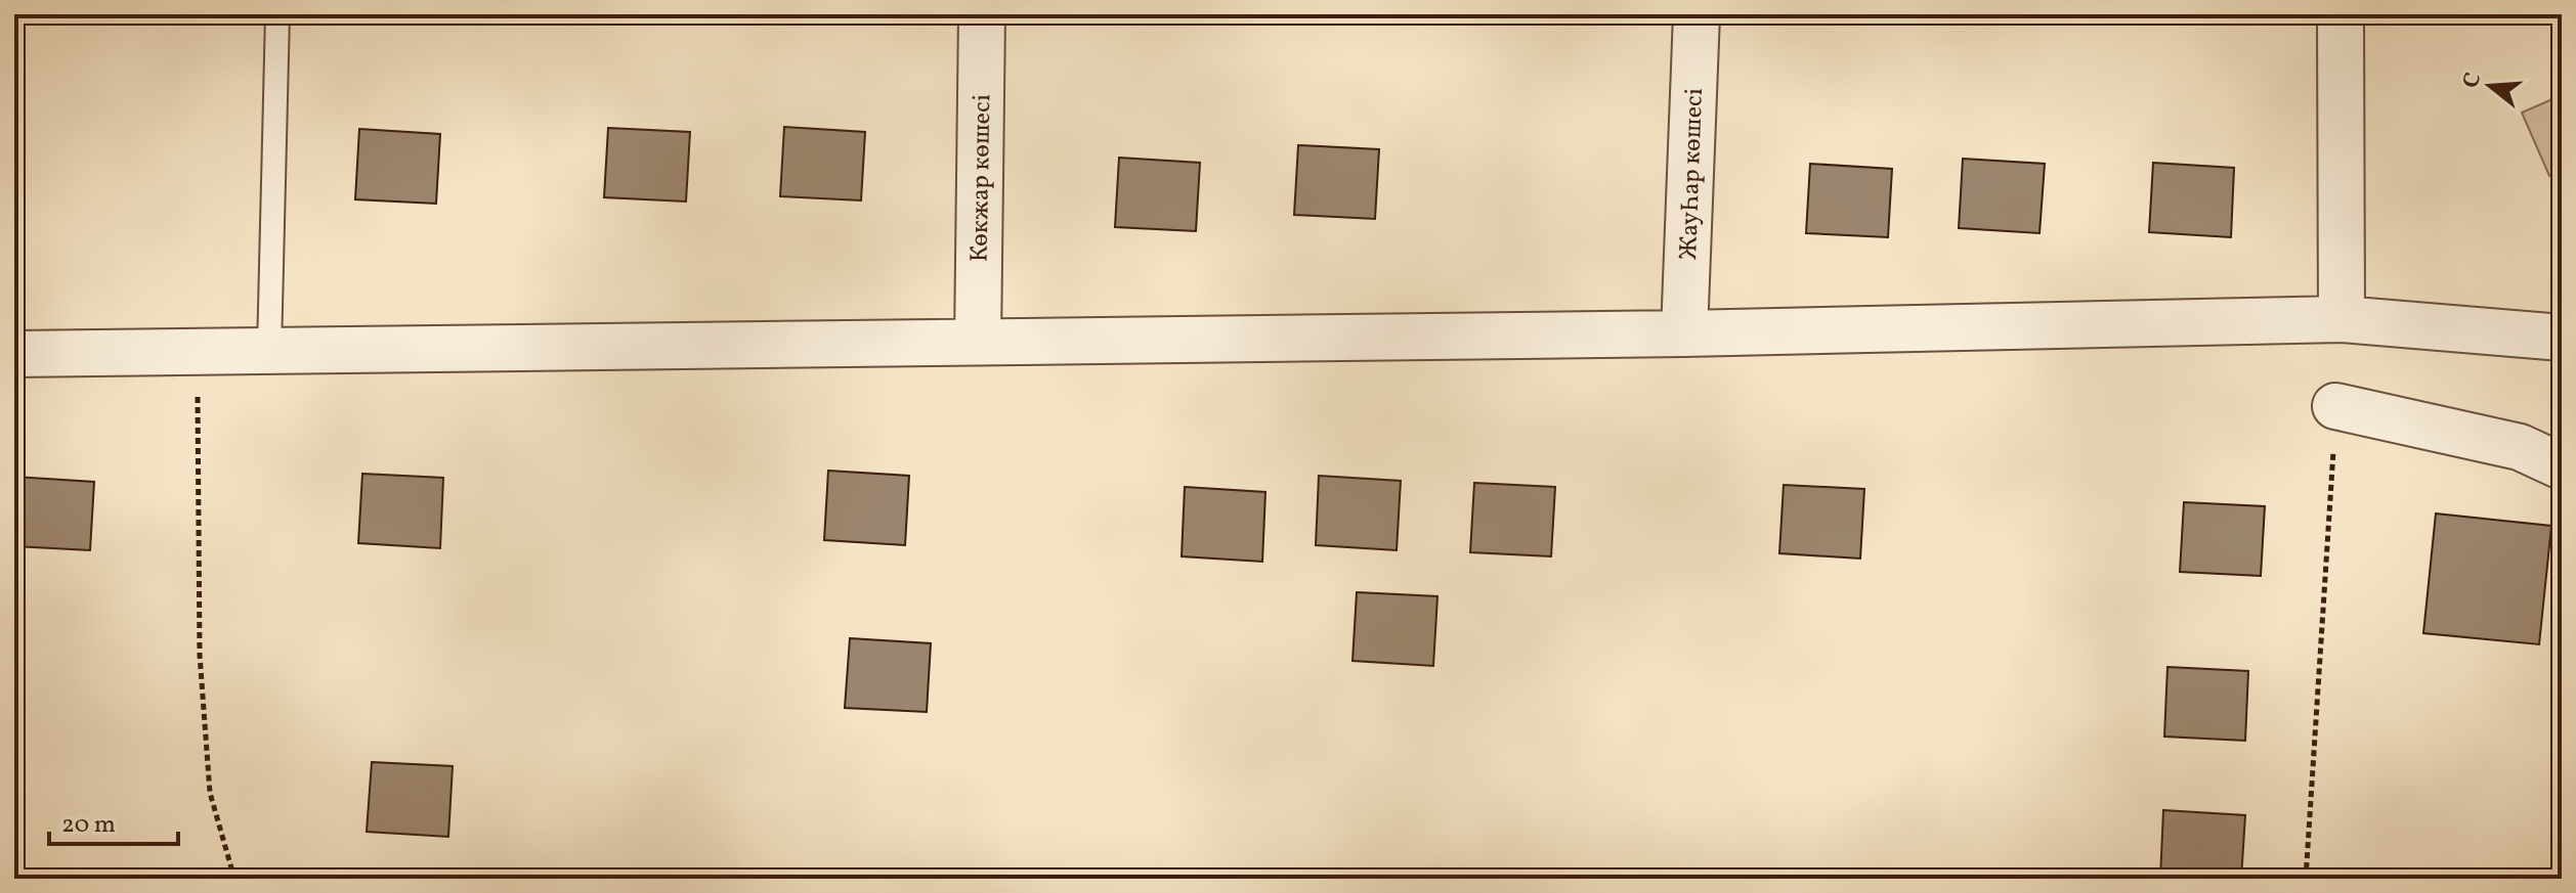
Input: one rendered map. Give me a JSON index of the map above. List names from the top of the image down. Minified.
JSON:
{"streets":{"street":["ЖауҺар көшесі","Көкжар көшесі"]},"scale_bar":"20 m","north":"left"}
